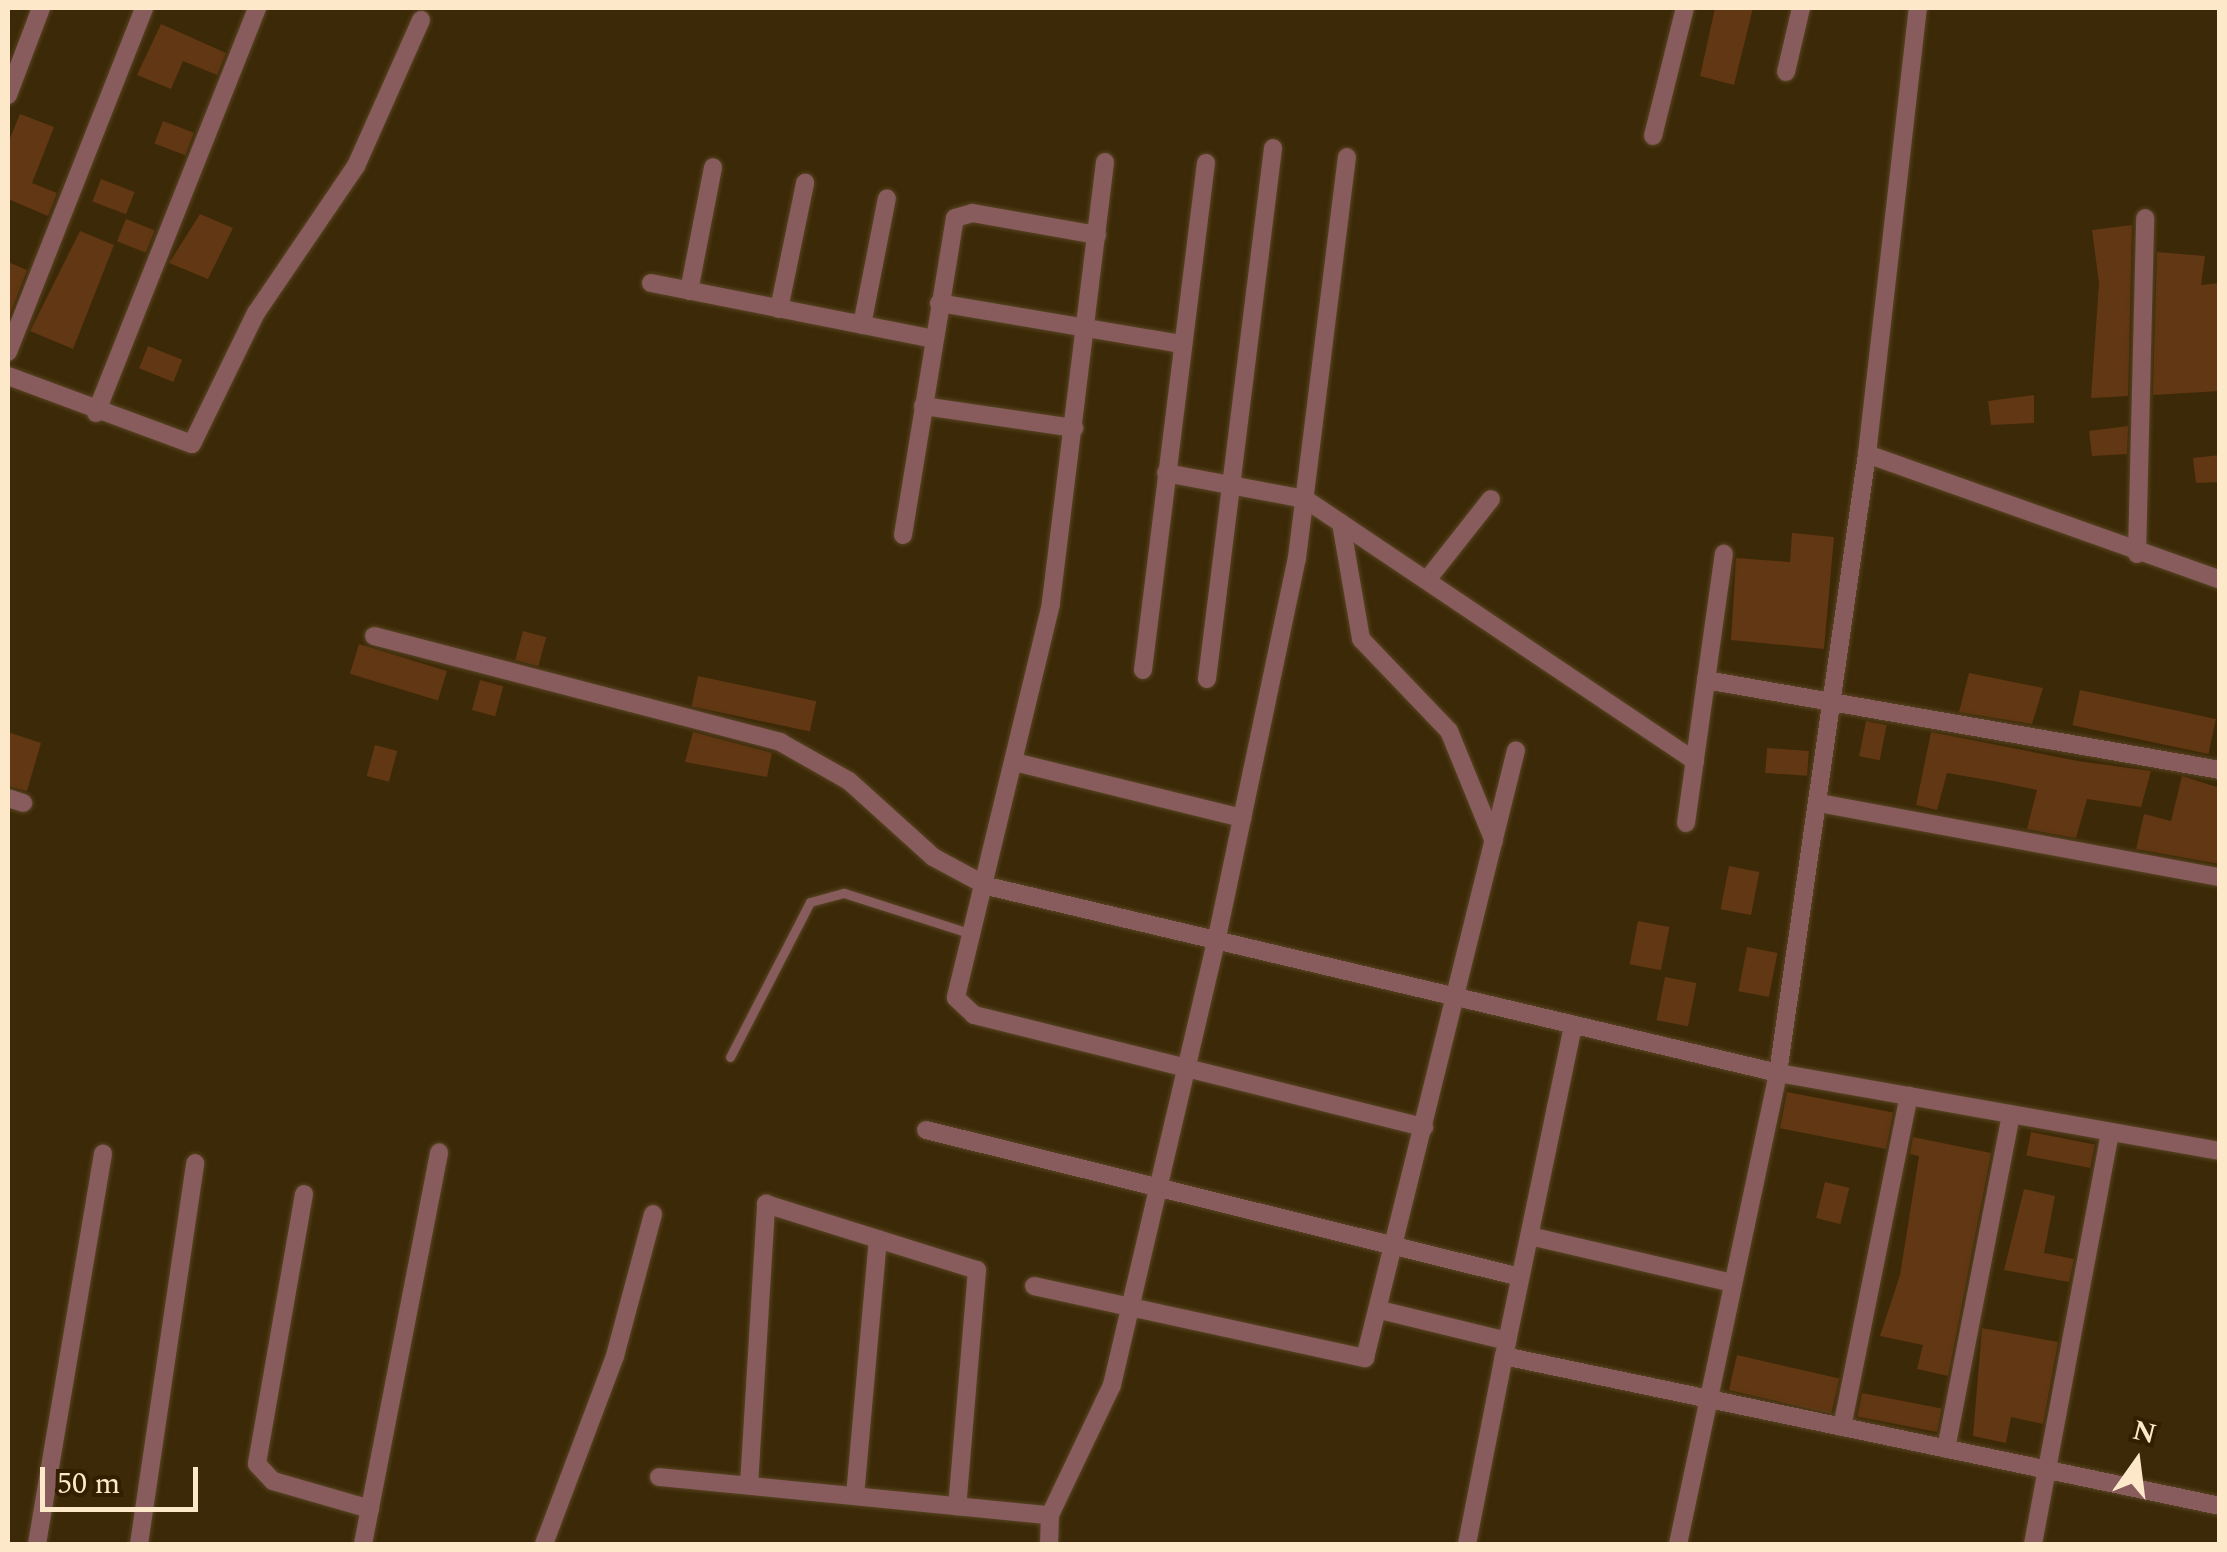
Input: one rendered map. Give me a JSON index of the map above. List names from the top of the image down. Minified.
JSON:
{"scale_bar":"50 m","north":"top"}
